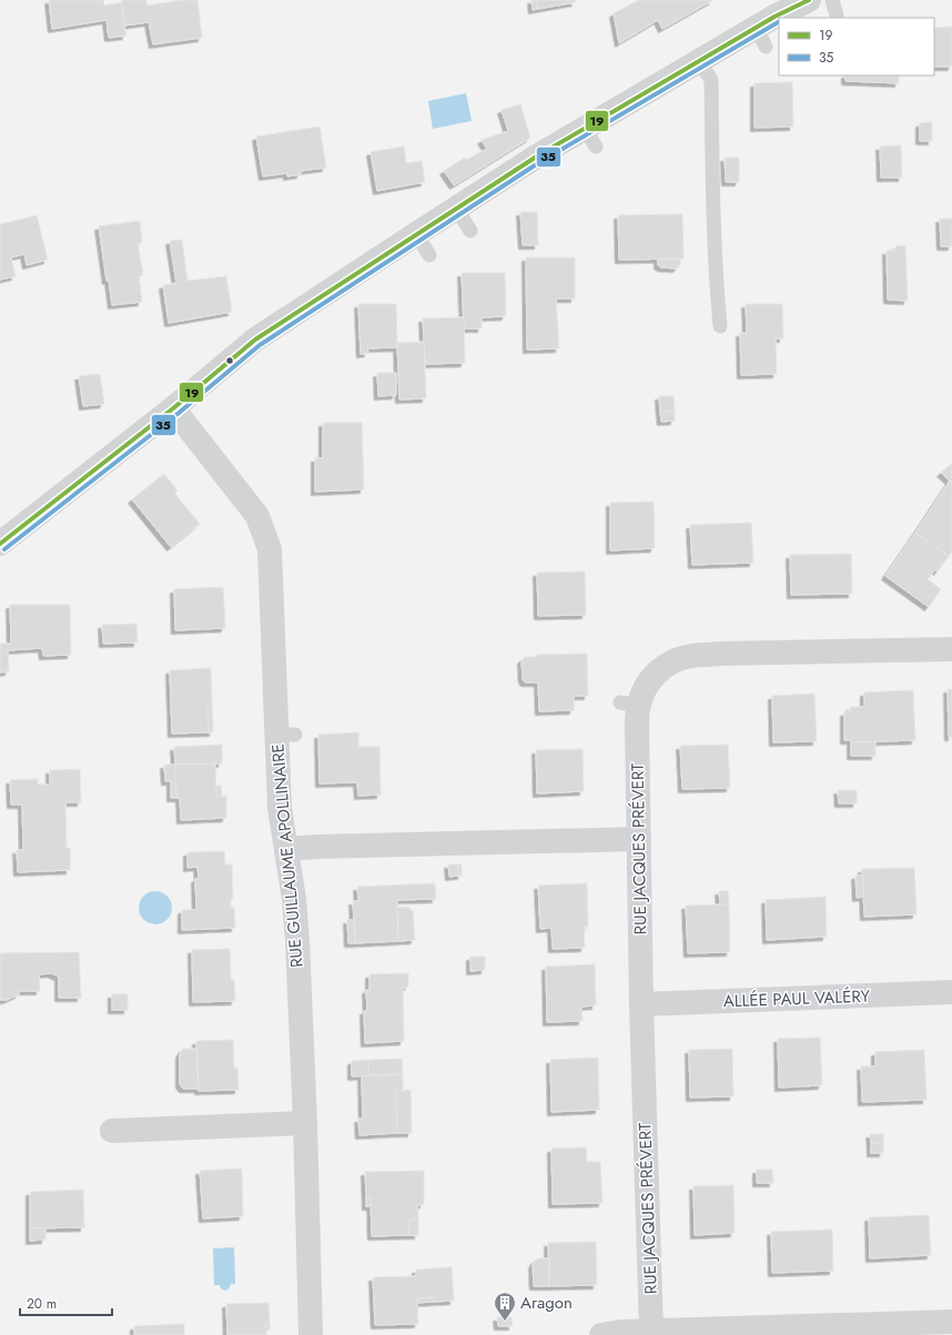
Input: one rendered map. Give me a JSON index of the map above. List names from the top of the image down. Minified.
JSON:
{"streets":{"street":["RUE JACQUES PRÉVERT","RUE GUILLAUME APOLLINAIRE","ALLÉE PAUL VALÉRY"]},"crossings":[["RUE JACQUES PRÉVERT","ALLÉE PAUL VALÉRY"]],"places":{"building":["Aragon"]},"lines":["transit line 19","transit line 35"],"legend":["19","35"],"scale_bar":"20 m"}
